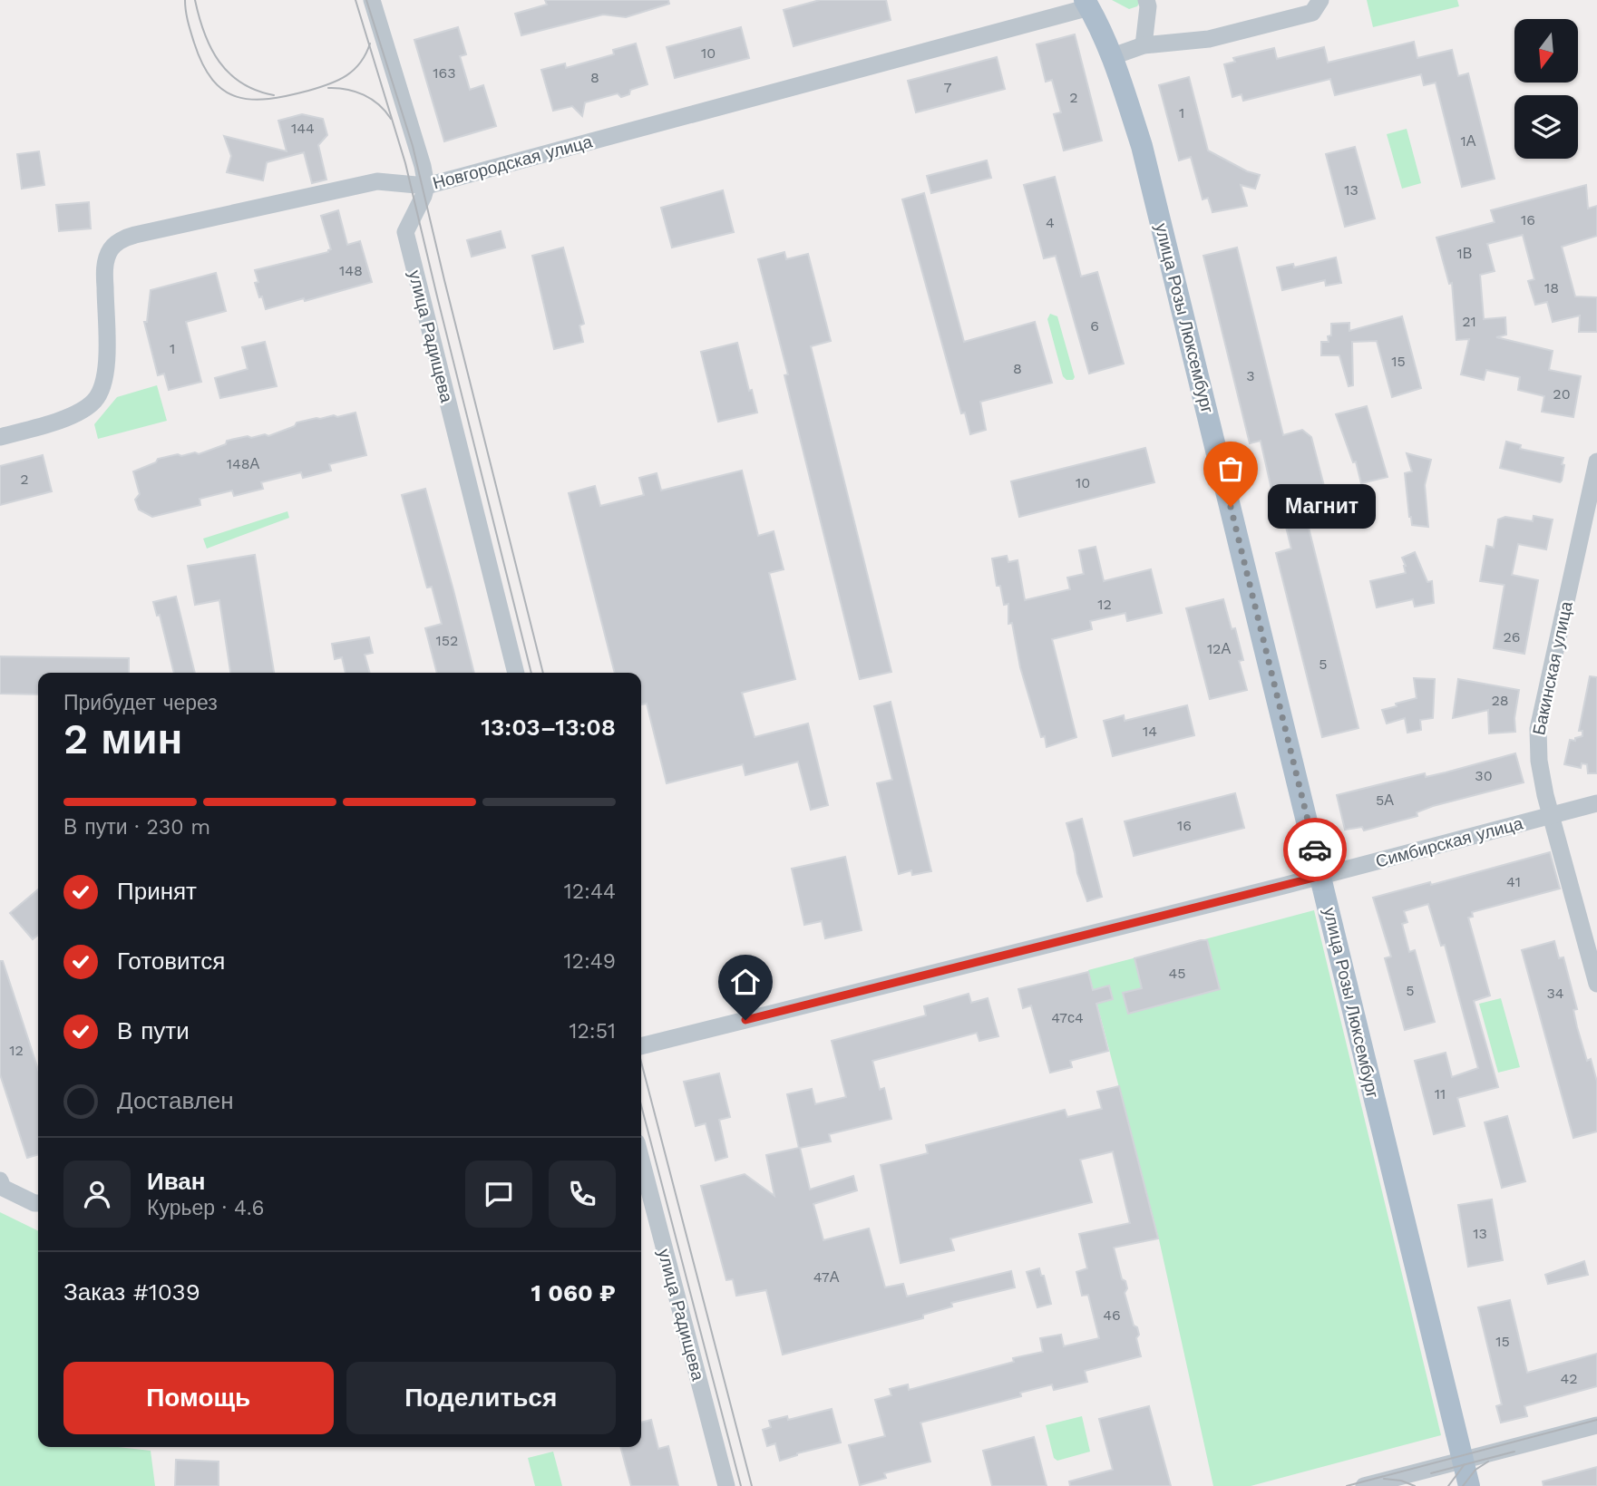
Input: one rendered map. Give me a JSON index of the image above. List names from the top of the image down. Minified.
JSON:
{"streets":{"main road":["улица Розы Люксембург"],"street":["Новгородская улица","улица Радищева","Бакинская улица","Симбирская улица"]},"crossings":[["Новгородская улица","улица Розы Люксембург"],["Новгородская улица","улица Радищева"],["улица Розы Люксембург","Симбирская улица"],["Бакинская улица","Симбирская улица"]],"places":["Магнит"],"house_numbers":["10","163","8","7","2","1","144","1А","13","16","4","1В","148","18","21","6","1","15","8","3","20","148А","2","10","12","26","152","12А","5","28","14","30","5А","16","41","45","5","34","47с4","12","11","13","47А","46","15","42"],"north":"bottom","page":{"bubble":"Магнит","heading":["2 мин","Прибудет через","13:03–13:08"],"panel":["Иван","Курьер · 4.6","Заказ #1039","1 060 ₽"],"bar":"В пути · 230 m","list":[["Принят","12:44"],["Готовится","12:49"],["В пути","12:51"],"Доставлен"],"buttons":["Помощь","Поделиться"]}}
